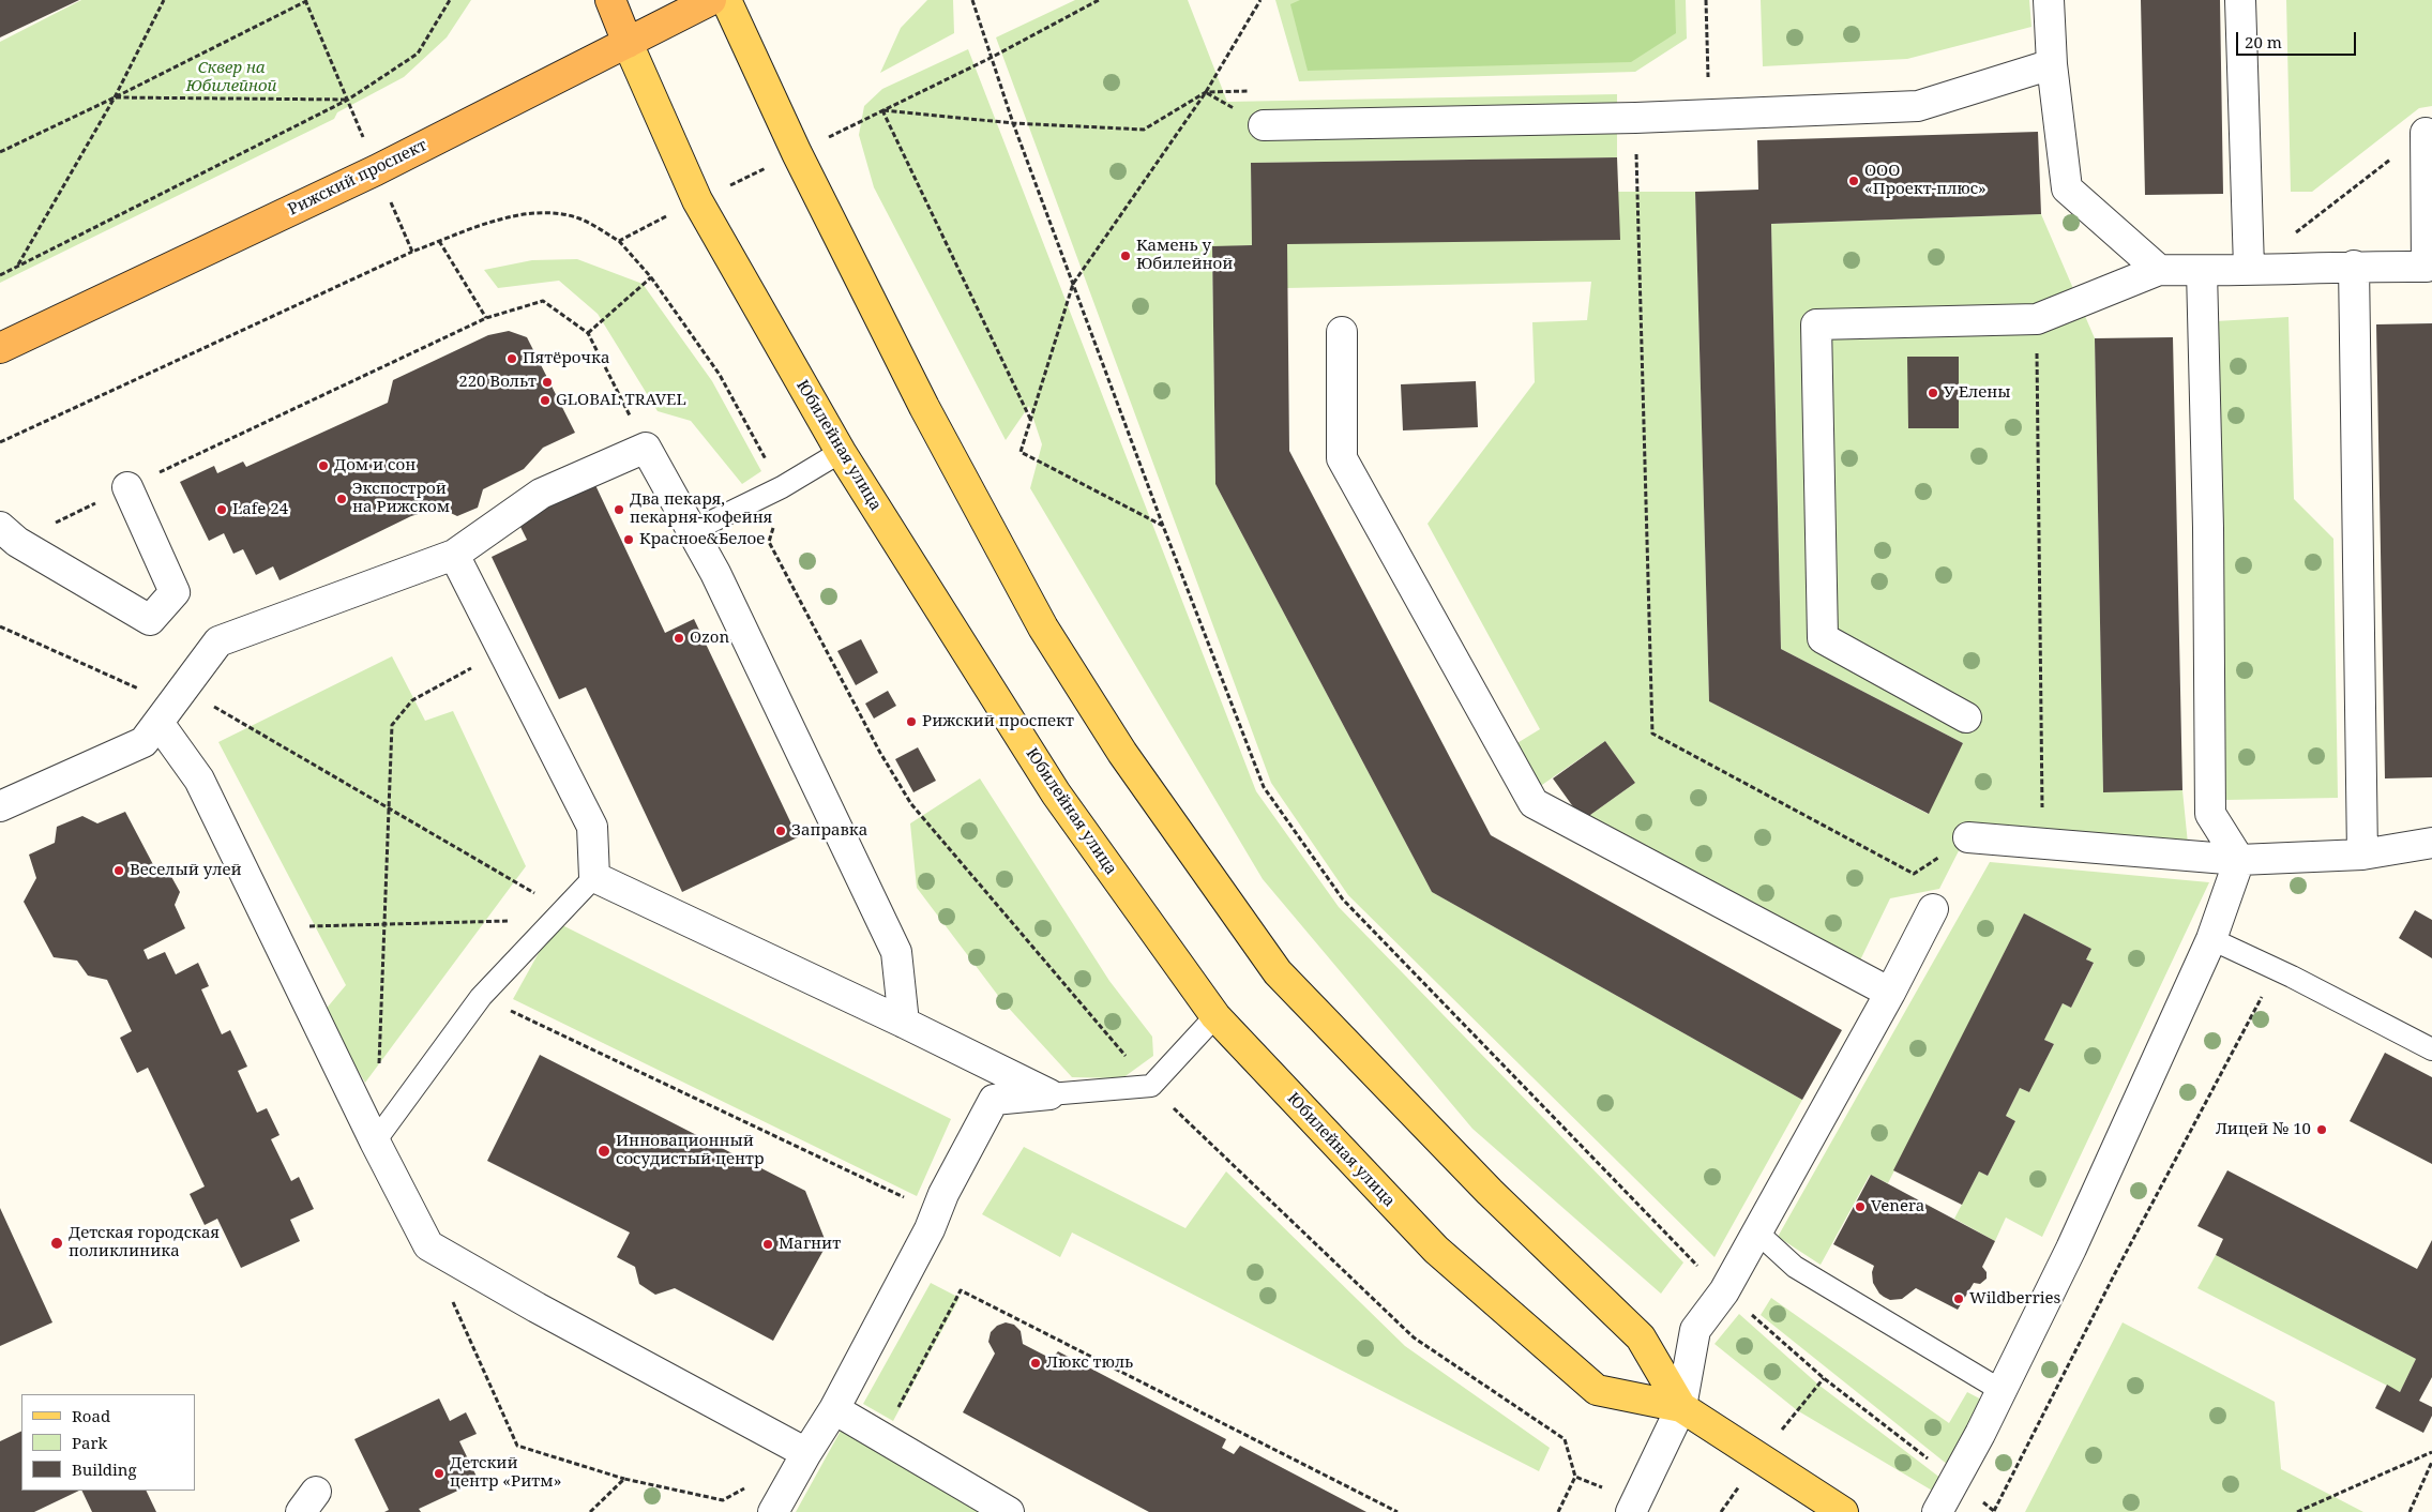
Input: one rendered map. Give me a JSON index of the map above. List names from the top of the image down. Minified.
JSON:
{"streets":{"highway":["Рижский проспект","Юбилейная улица"]},"crossings":[["Рижский проспект","Юбилейная улица"]],"parks":["Сквер на Юбилейной"],"places":["ООО «Проект-плюс»","Камень у Юбилейной","Пятёрочка","220 Вольт","У Елены","GLOBAL TRAVEL","Дом и сон","Экспострой на Рижском","Lafe 24","Два пекаря, пекарня-кофейня","Красное&Белое","Ozon","Рижский проспект","Заправка","Веселый улей","Лицей № 10","Инновационный сосудистый центр","Venera","Детская городская поликлиника","Магнит","Wildberries","Люкс тюль","Детский центр «Ритм»"],"legend":["Road","Park","Building"],"scale_bar":"20 m"}
